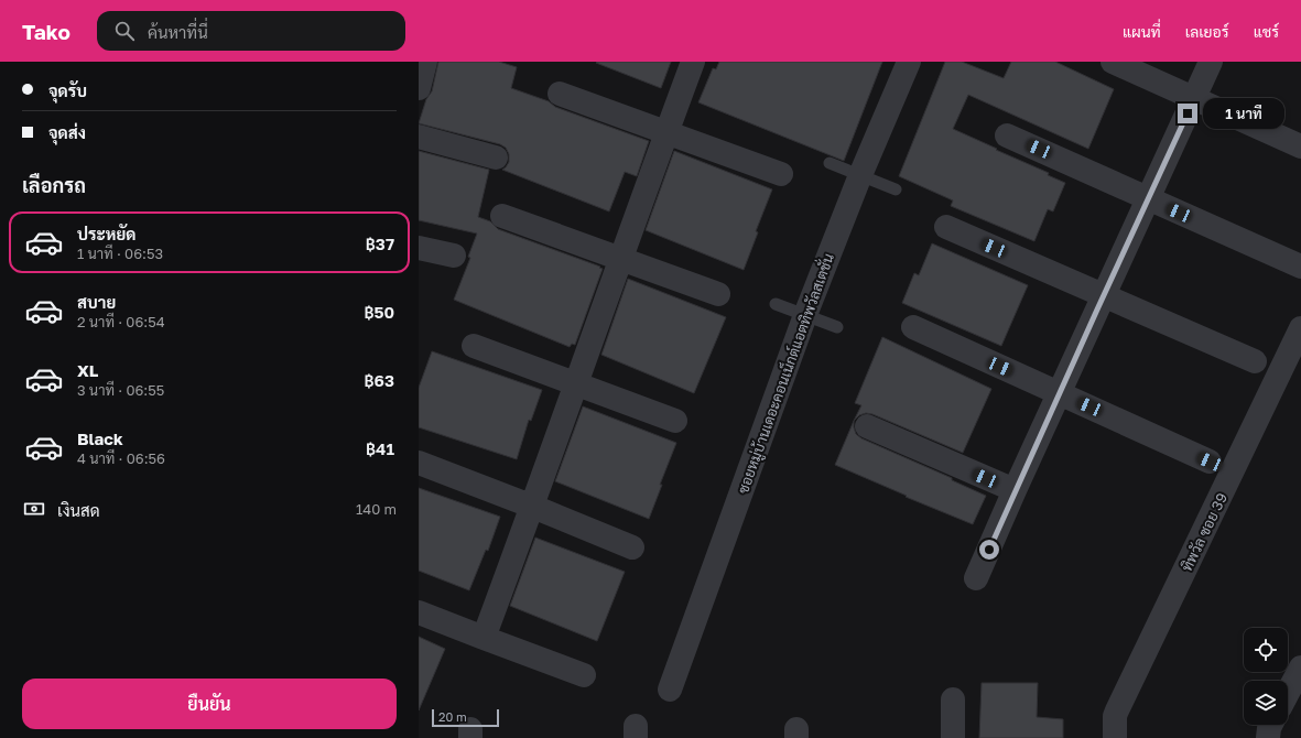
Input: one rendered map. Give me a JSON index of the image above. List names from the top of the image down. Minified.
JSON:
{"streets":{"street":["ซอยหมู่บ้านเดอะคอนเน็กต์แอตทิพวัลสเตชั่น","ทิพวัล ซอย 39"]},"scale_bar":"20 m","page":{"header":"Tako","search":"ค้นหาที่นี่","nav":["แผนที่","เลเยอร์","แชร์"],"banner":["จุดรับ","จุดส่ง"],"bubble":"1 นาที","heading":"เลือกรถ","list":[{"name":"ประหยัด","note":"1 นาที · 06:53","value":"฿37"},{"name":"สบาย","note":"2 นาที · 06:54","value":"฿50"},{"name":"XL","note":"3 นาที · 06:55","value":"฿63"},{"name":"Black","note":"4 นาที · 06:56","value":"฿41"}],"pay":["เงินสด","140 m"],"buttons":"ยืนยัน","scale":"20 m"}}
